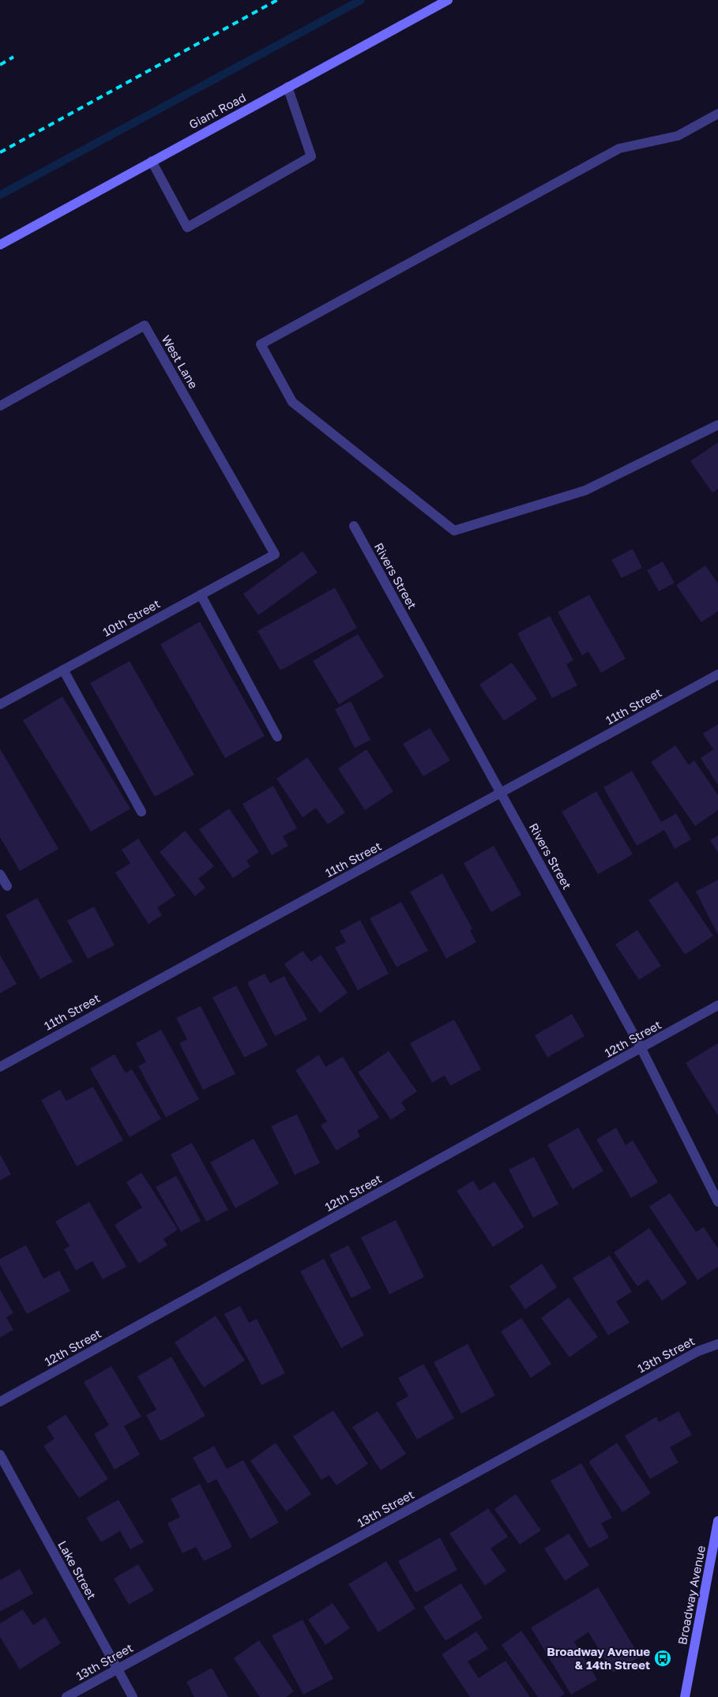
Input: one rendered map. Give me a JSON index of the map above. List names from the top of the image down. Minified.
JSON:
{"streets":{"street":["Giant Road","West Lane","Rivers Street","10th Street","11th Street","12th Street","13th Street","Lake Street","Broadway Avenue"]},"crossings":[["West Lane","10th Street"],["Rivers Street","11th Street"],["Rivers Street","12th Street"],["13th Street","Lake Street"]],"places":{"bus stop":["Broadway Avenue & 14th Street"]}}
